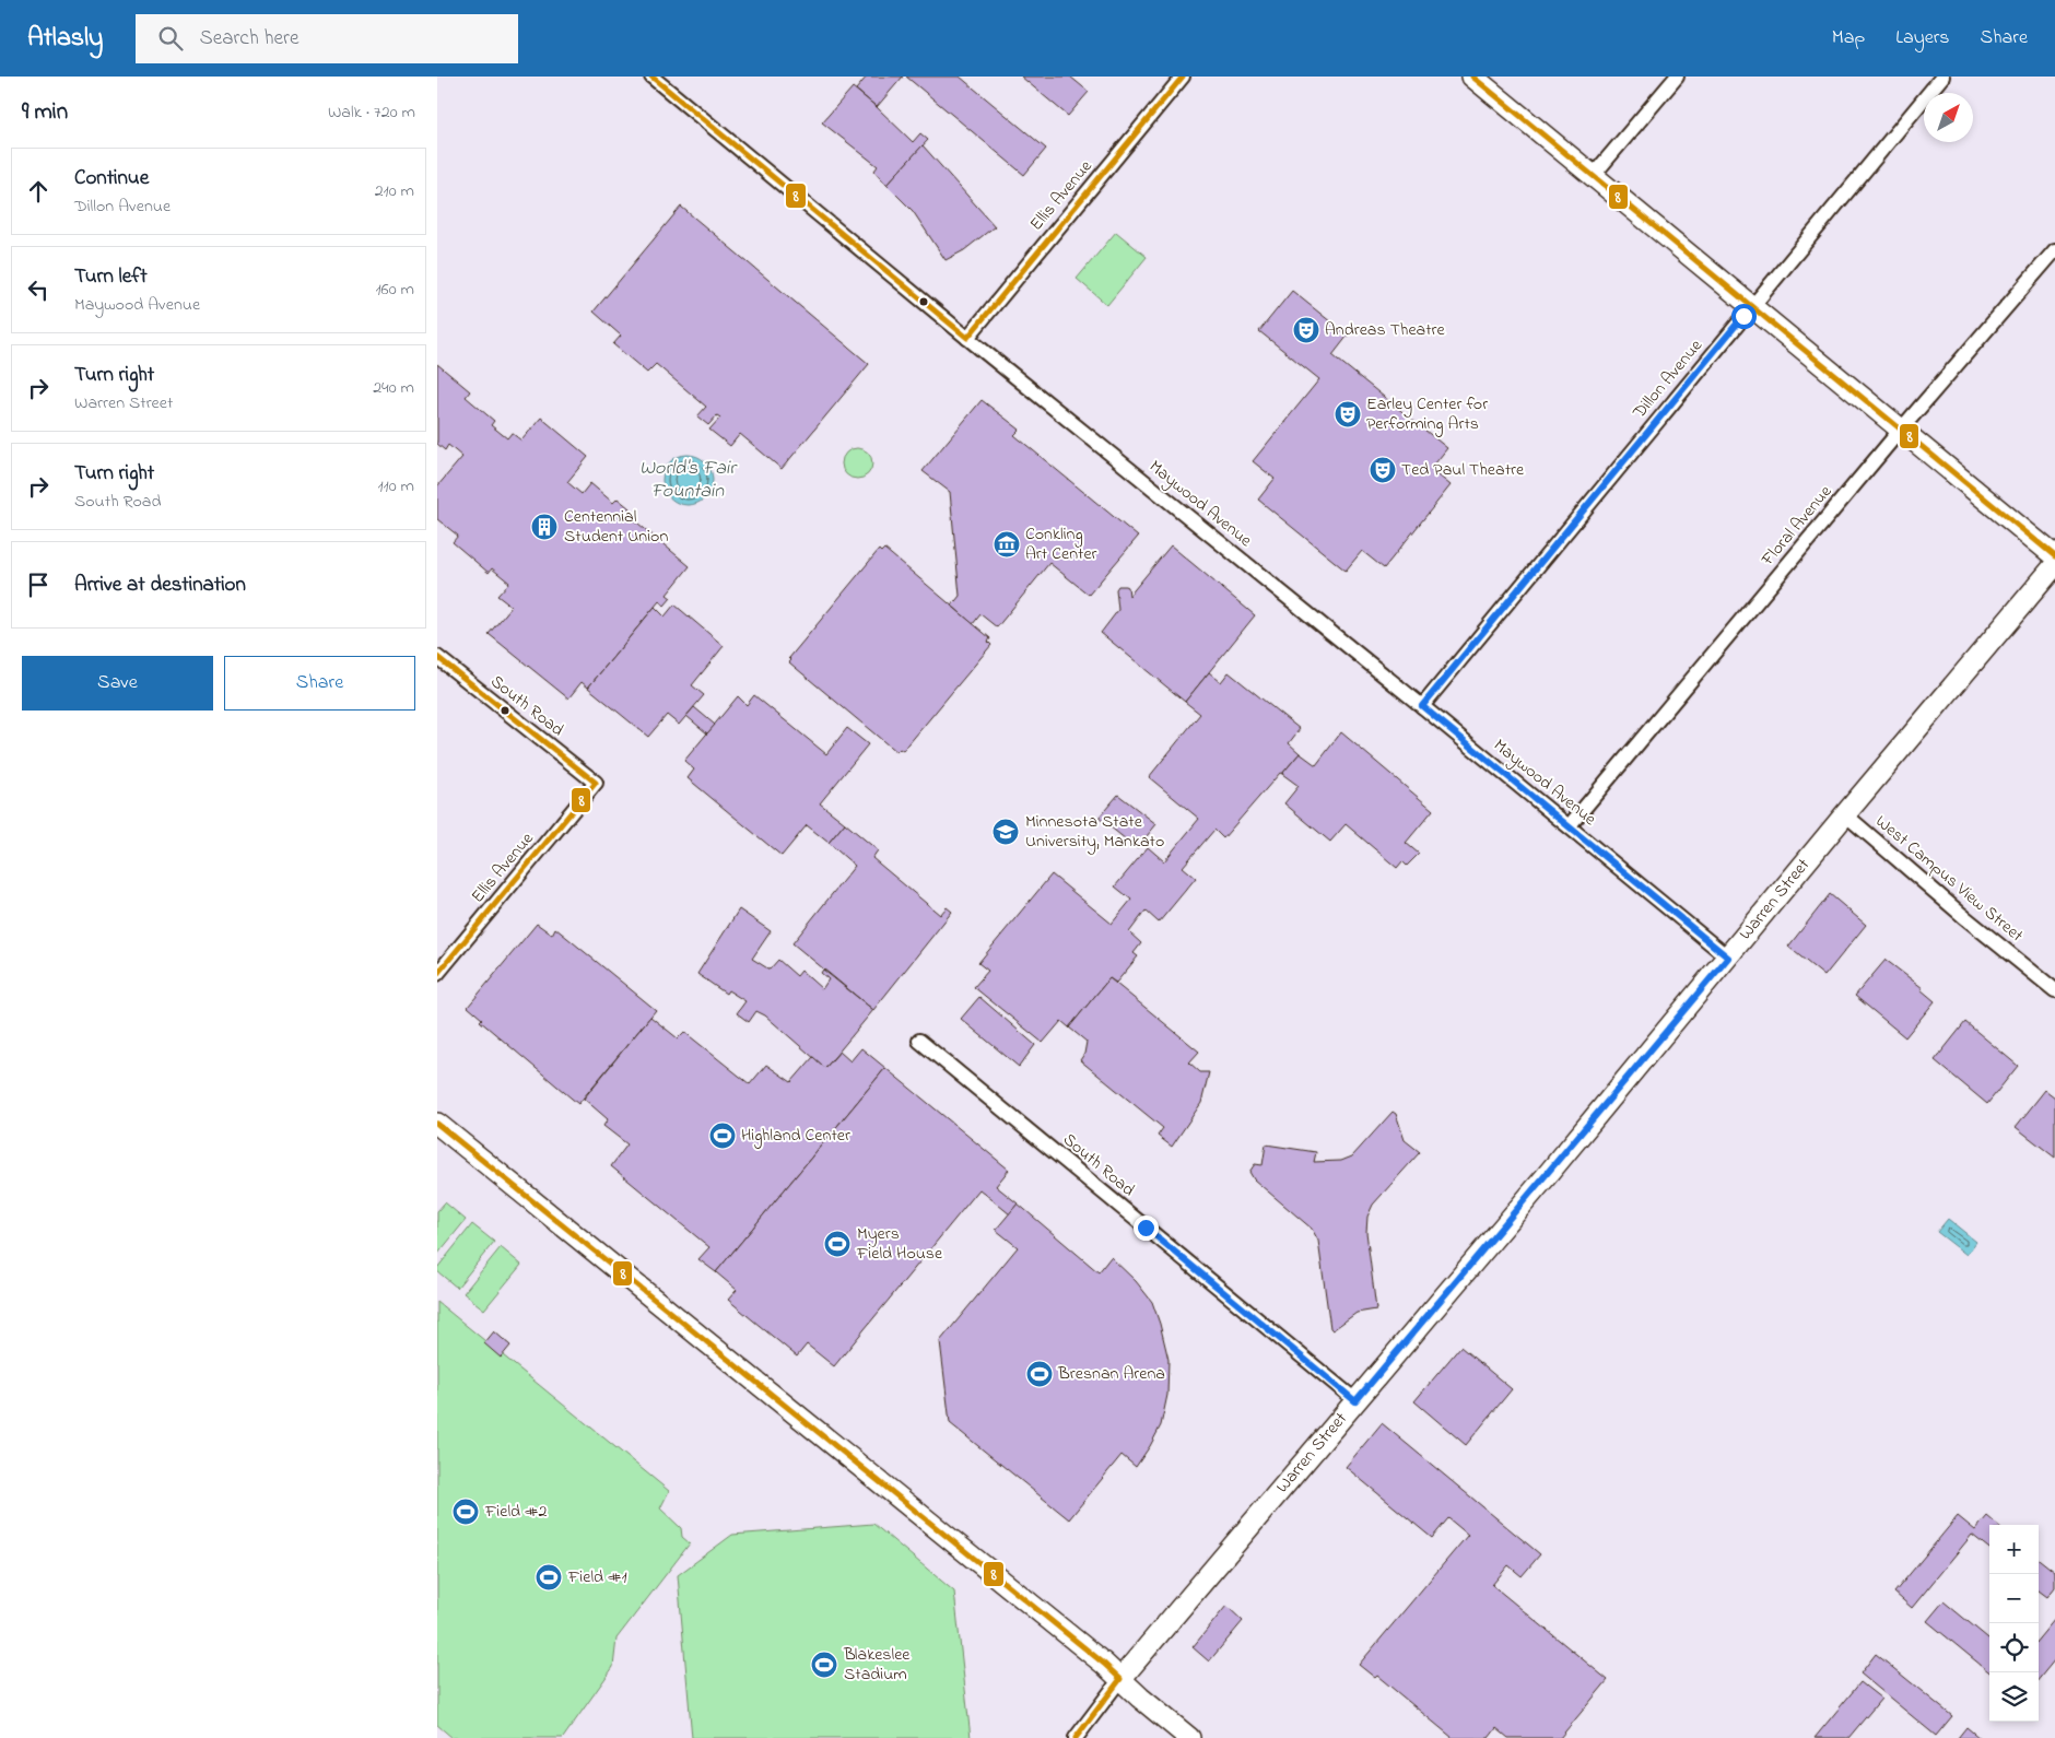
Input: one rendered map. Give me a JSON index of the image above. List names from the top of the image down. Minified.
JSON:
{"streets":{"street":["Ellis Avenue","Dillon Avenue","Maywood Avenue","Floral Avenue","South Road","West Campus View Street","Warren Street"]},"crossings":[["Ellis Avenue","Maywood Avenue"],["Ellis Avenue","South Road"],["Dillon Avenue","Maywood Avenue"],["Maywood Avenue","Floral Avenue"],["Maywood Avenue","Warren Street"],["South Road","Warren Street"],["West Campus View Street","Warren Street"]],"water":["World's Fair Fountain"],"places":{"theatre":["Andreas Theatre","Earley Center for Performing Arts","Ted Paul Theatre"],"building":["Centennial Student Union"],"museum":["Conkling Art Center"],"school or university":["Minnesota State University, Mankato"],"sports":["Highland Center","Myers Field House","Bresnan Arena","Field #2","Field #1","Blakeslee Stadium"]},"lines":["transit line 8"],"north":"top right","page":{"header":"Atlasly","search":"Search here","nav":["Map","Layers","Share"],"heading":["9 min","Walk · 720 m"],"list":[["Continue","Dillon Avenue","210 m"],["Turn left","Maywood Avenue","160 m"],["Turn right","Warren Street","240 m"],["Turn right","South Road","110 m"],"Arrive at destination"],"buttons":["Save","Share"],"map_buttons":["+","−"]}}
